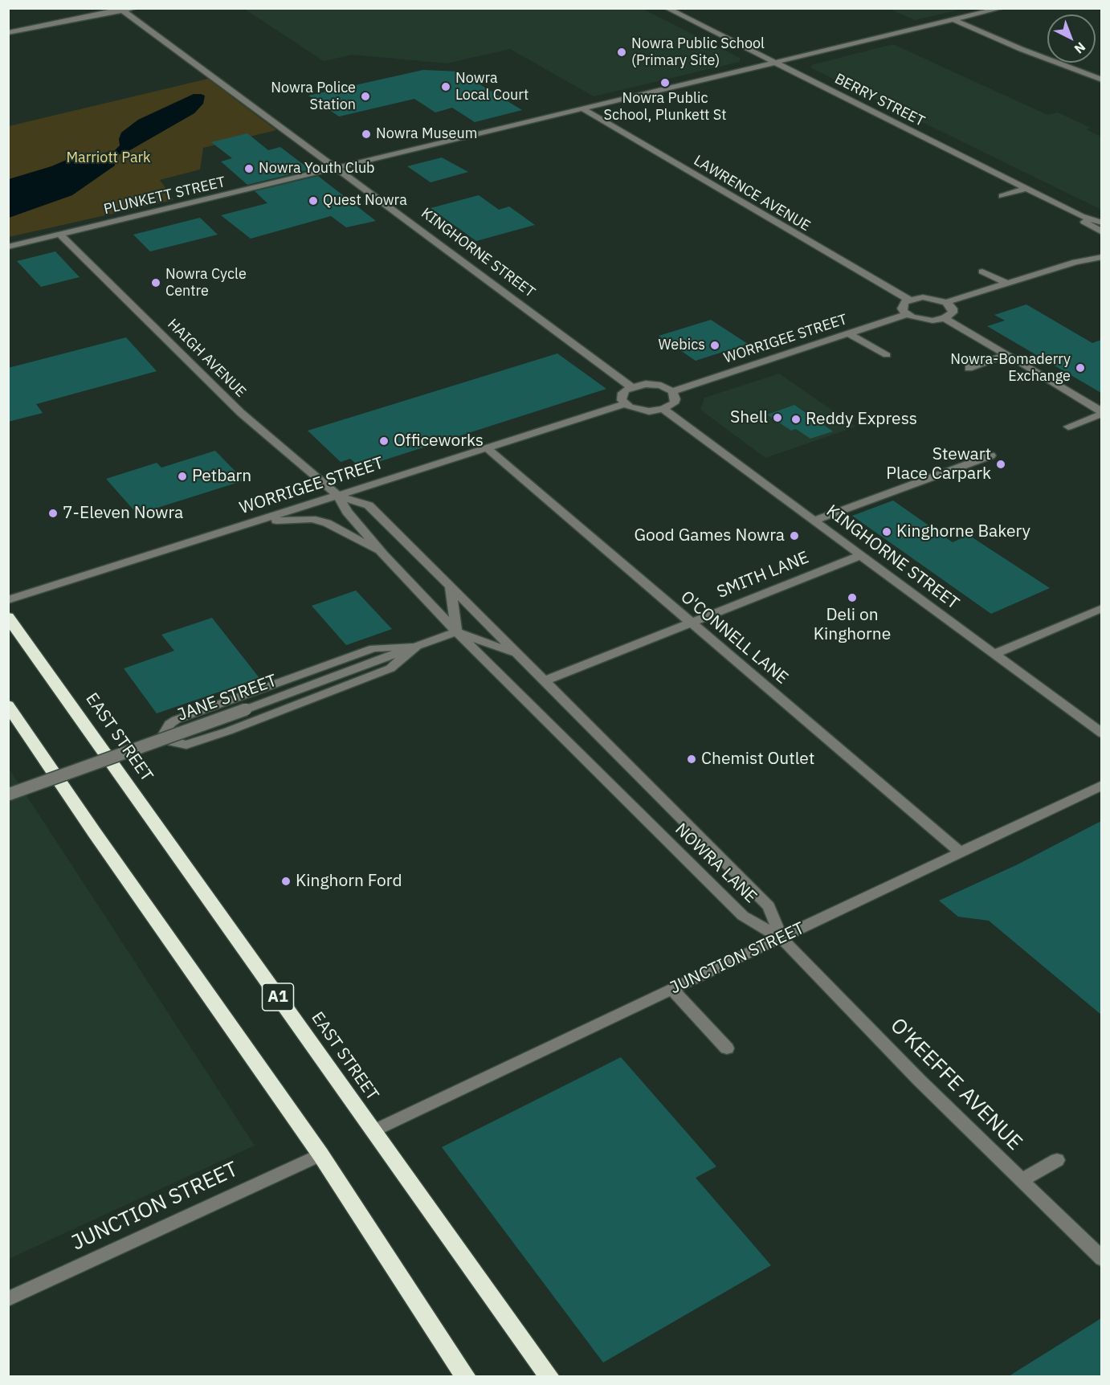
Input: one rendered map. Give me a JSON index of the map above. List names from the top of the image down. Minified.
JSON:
{"streets":{"highway":["EAST STREET","A1"],"street":["BERRY STREET","LAWRENCE AVENUE","PLUNKETT STREET","KINGHORNE STREET","WORRIGEE STREET","HAIGH AVENUE","SMITH LANE","O'CONNELL LANE","JANE STREET","NOWRA LANE","JUNCTION STREET","O'KEEFFE AVENUE"]},"crossings":[["BERRY STREET","PLUNKETT STREET"],["LAWRENCE AVENUE","PLUNKETT STREET"],["PLUNKETT STREET","KINGHORNE STREET"],["PLUNKETT STREET","HAIGH AVENUE"],["KINGHORNE STREET","SMITH LANE"],["WORRIGEE STREET","HAIGH AVENUE"],["WORRIGEE STREET","O'CONNELL LANE"],["WORRIGEE STREET","NOWRA LANE"],["HAIGH AVENUE","NOWRA LANE"],["SMITH LANE","O'CONNELL LANE"],["SMITH LANE","NOWRA LANE"],["O'CONNELL LANE","JUNCTION STREET"],["JANE STREET","NOWRA LANE"],["EAST STREET","JUNCTION STREET"],["NOWRA LANE","JUNCTION STREET"],["NOWRA LANE","O'KEEFFE AVENUE"],["JUNCTION STREET","O'KEEFFE AVENUE"]],"parks":["Marriott Park"],"places":["Nowra Public School (Primary Site)","Nowra Public School, Plunkett St","Nowra Local Court","Nowra Police Station","Nowra Museum","Nowra Youth Club","Quest Nowra","Nowra Cycle Centre","Webics","Nowra-Bomaderry Exchange","Shell","Reddy Express","Officeworks","Stewart Place Carpark","Petbarn","7-Eleven Nowra","Kinghorne Bakery","Good Games Nowra","Deli on Kinghorne","Chemist Outlet","Kinghorn Ford"],"north":"bottom right"}
